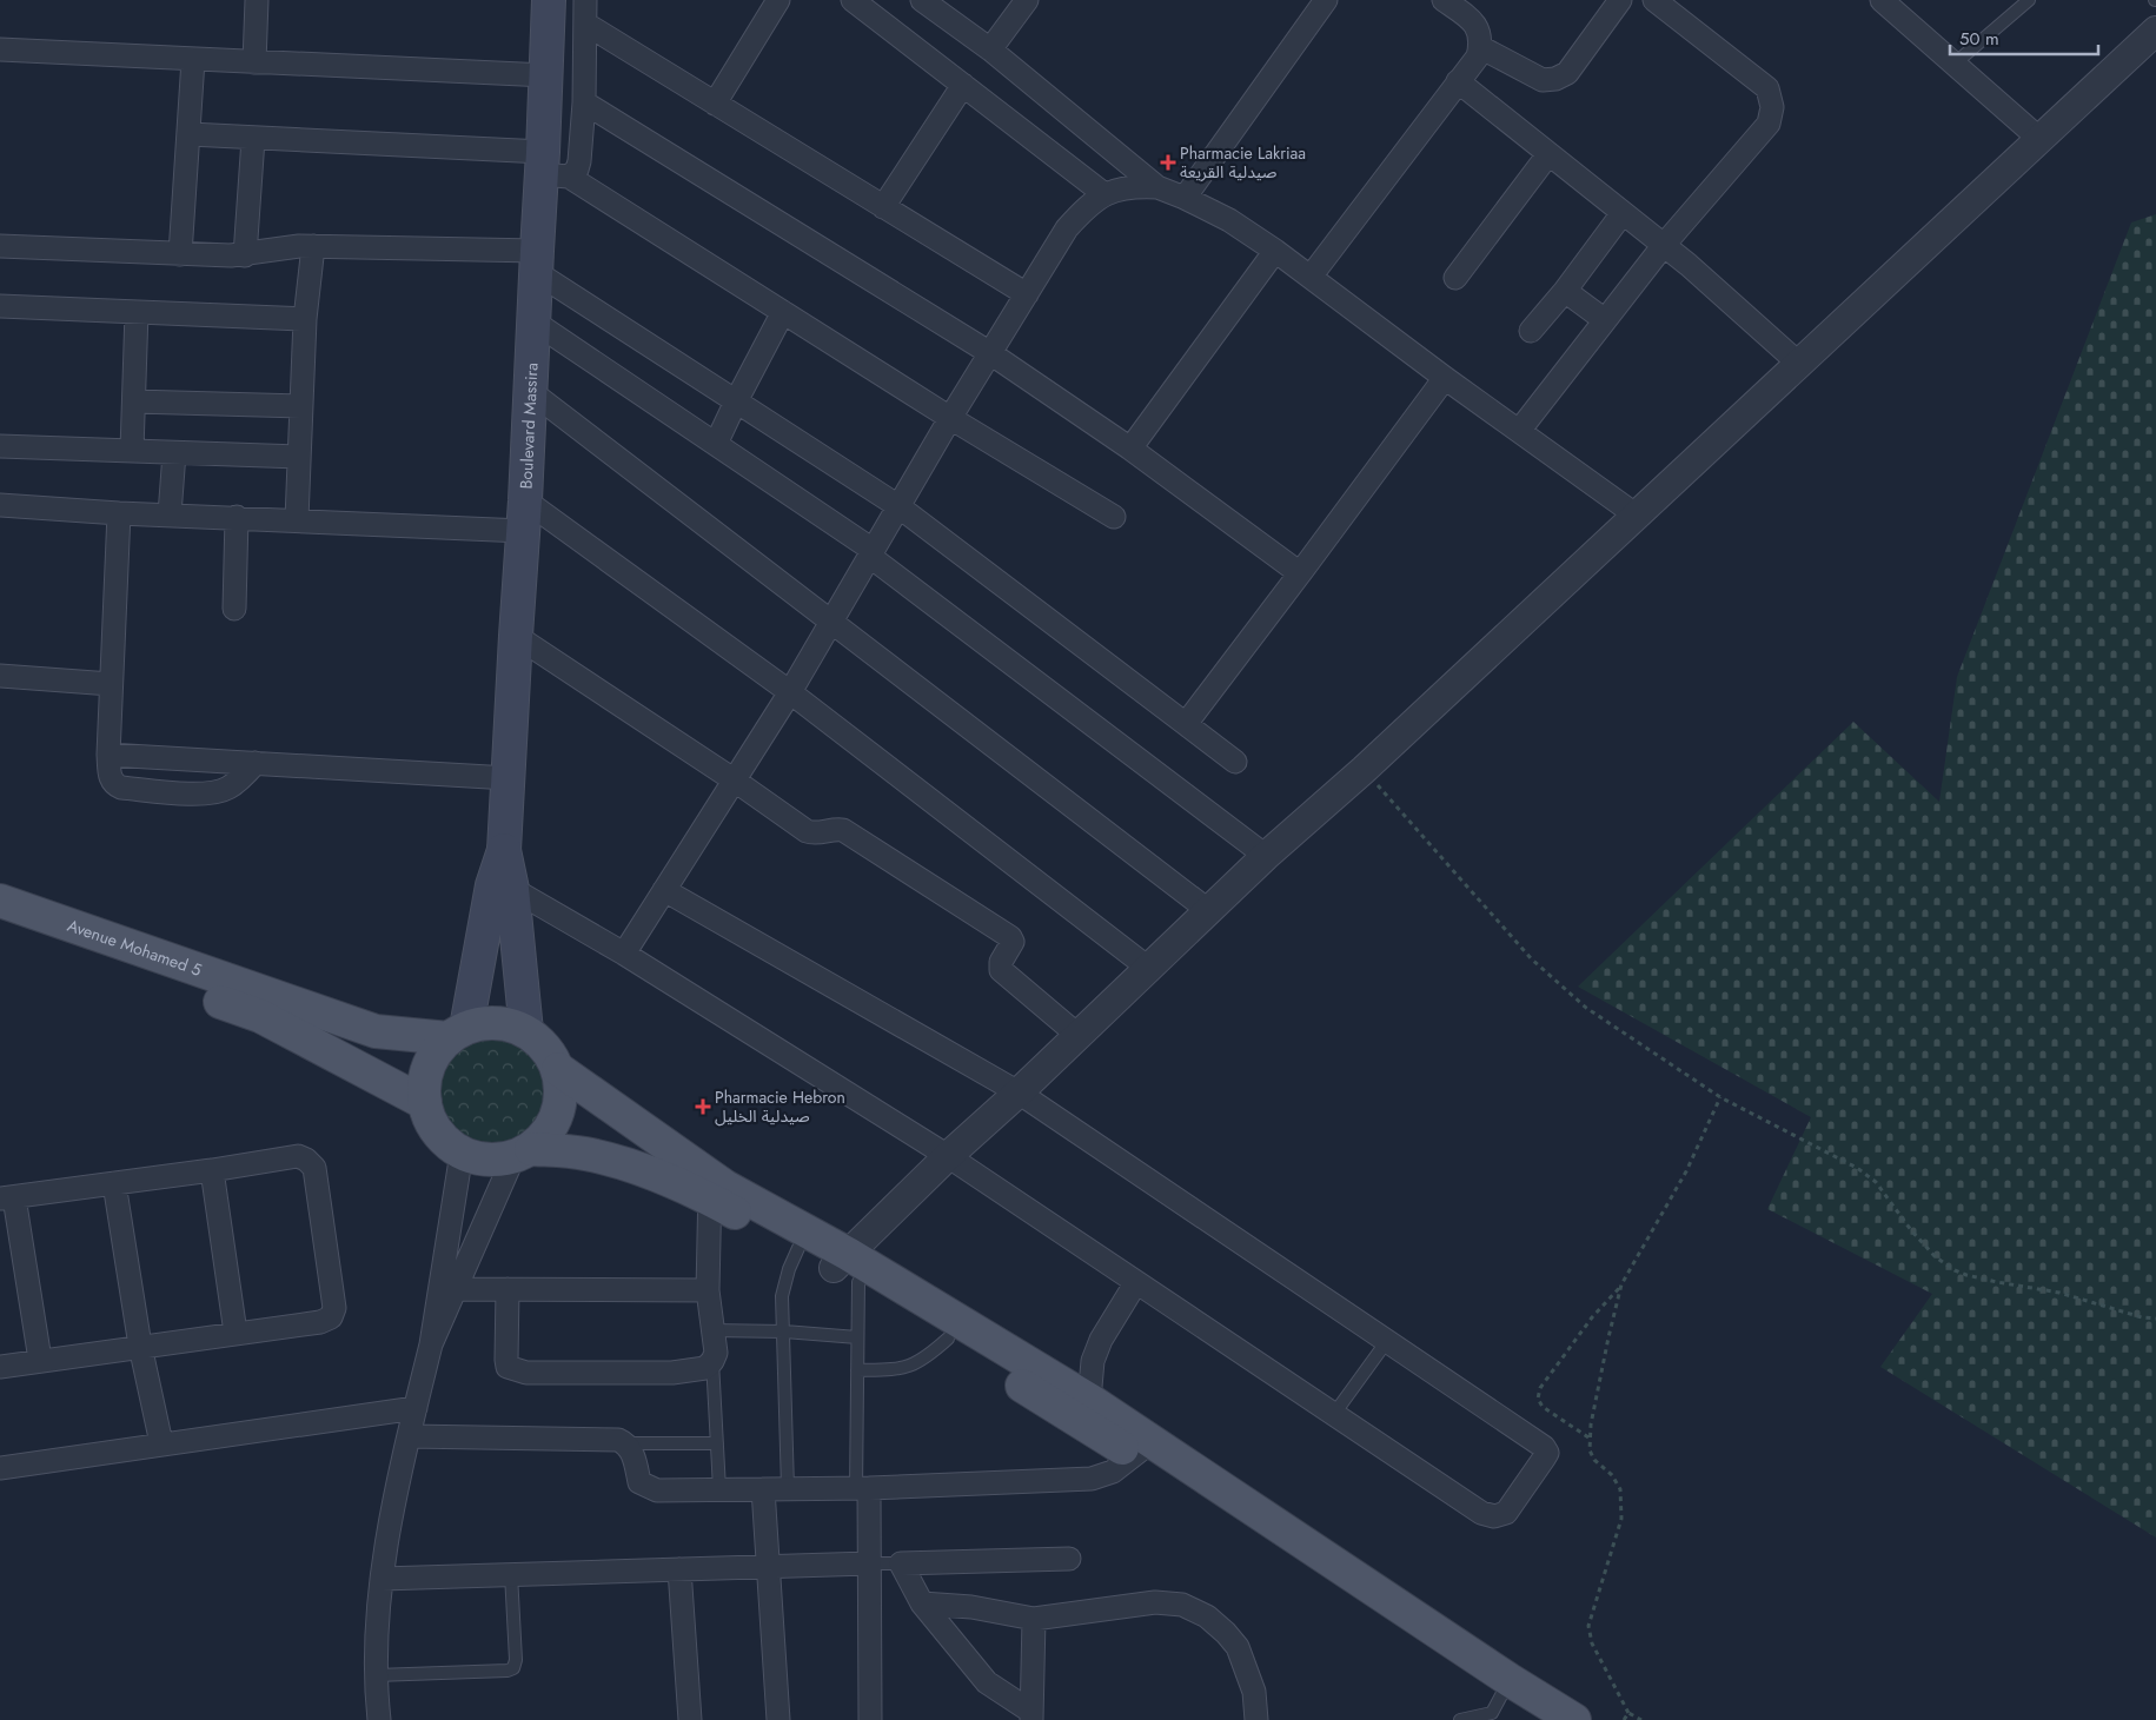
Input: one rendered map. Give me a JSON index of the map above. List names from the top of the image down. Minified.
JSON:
{"streets":{"main road":["Boulevard Massira","Avenue Mohamed 5"]},"places":{"health":["Pharmacie Lakriaa صيدلية القريعة","Pharmacie Hebron صيدلية الخليل"]},"scale_bar":"50 m"}
